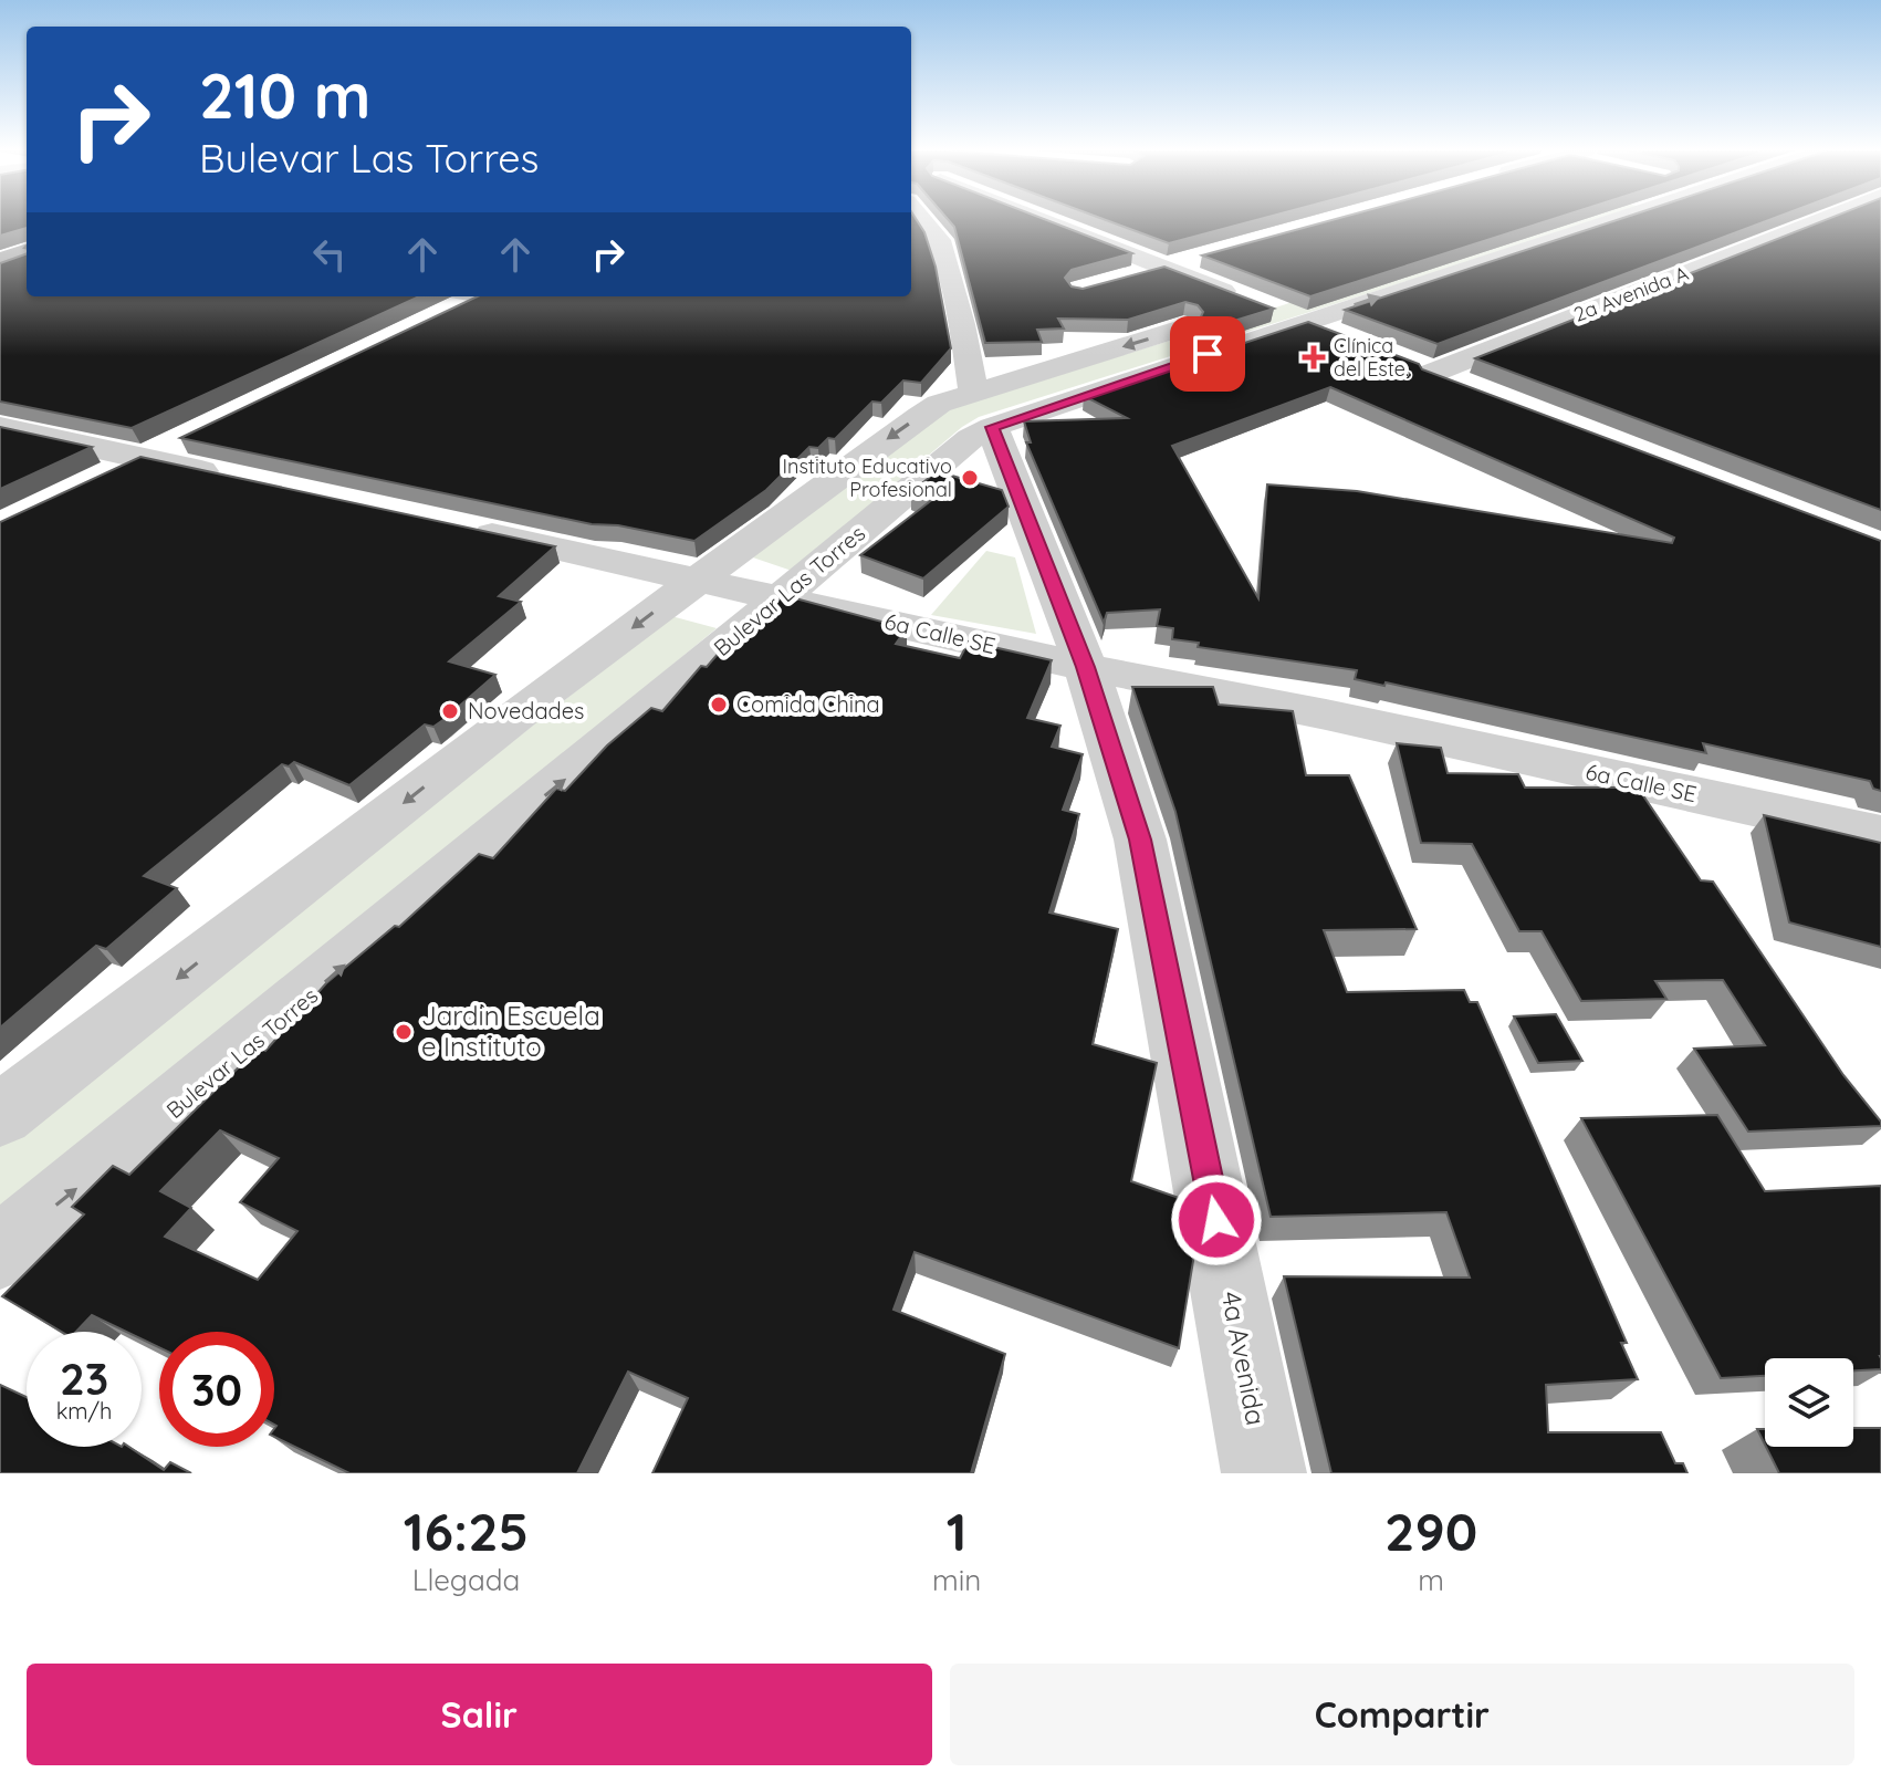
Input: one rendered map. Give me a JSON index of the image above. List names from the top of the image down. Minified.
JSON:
{"streets":{"street":["2a Avenida A","Bulevar Las Torres","6a Calle SE","4a Avenida"]},"crossings":[["Bulevar Las Torres","6a Calle SE"],["Bulevar Las Torres","4a Avenida"],["6a Calle SE","4a Avenida"]],"places":{"health":["Clínica del Este."],"other":["Instituto Educativo Profesional","Comida China","Novedades","Jardin Escuela e Instituto"]},"page":{"turn":["210 m","Bulevar Las Torres"],"speed":"23 km/h","limit":"30","eta":["16:25","Llegada","1","min","290","m"],"buttons":["Salir","Compartir"]}}
